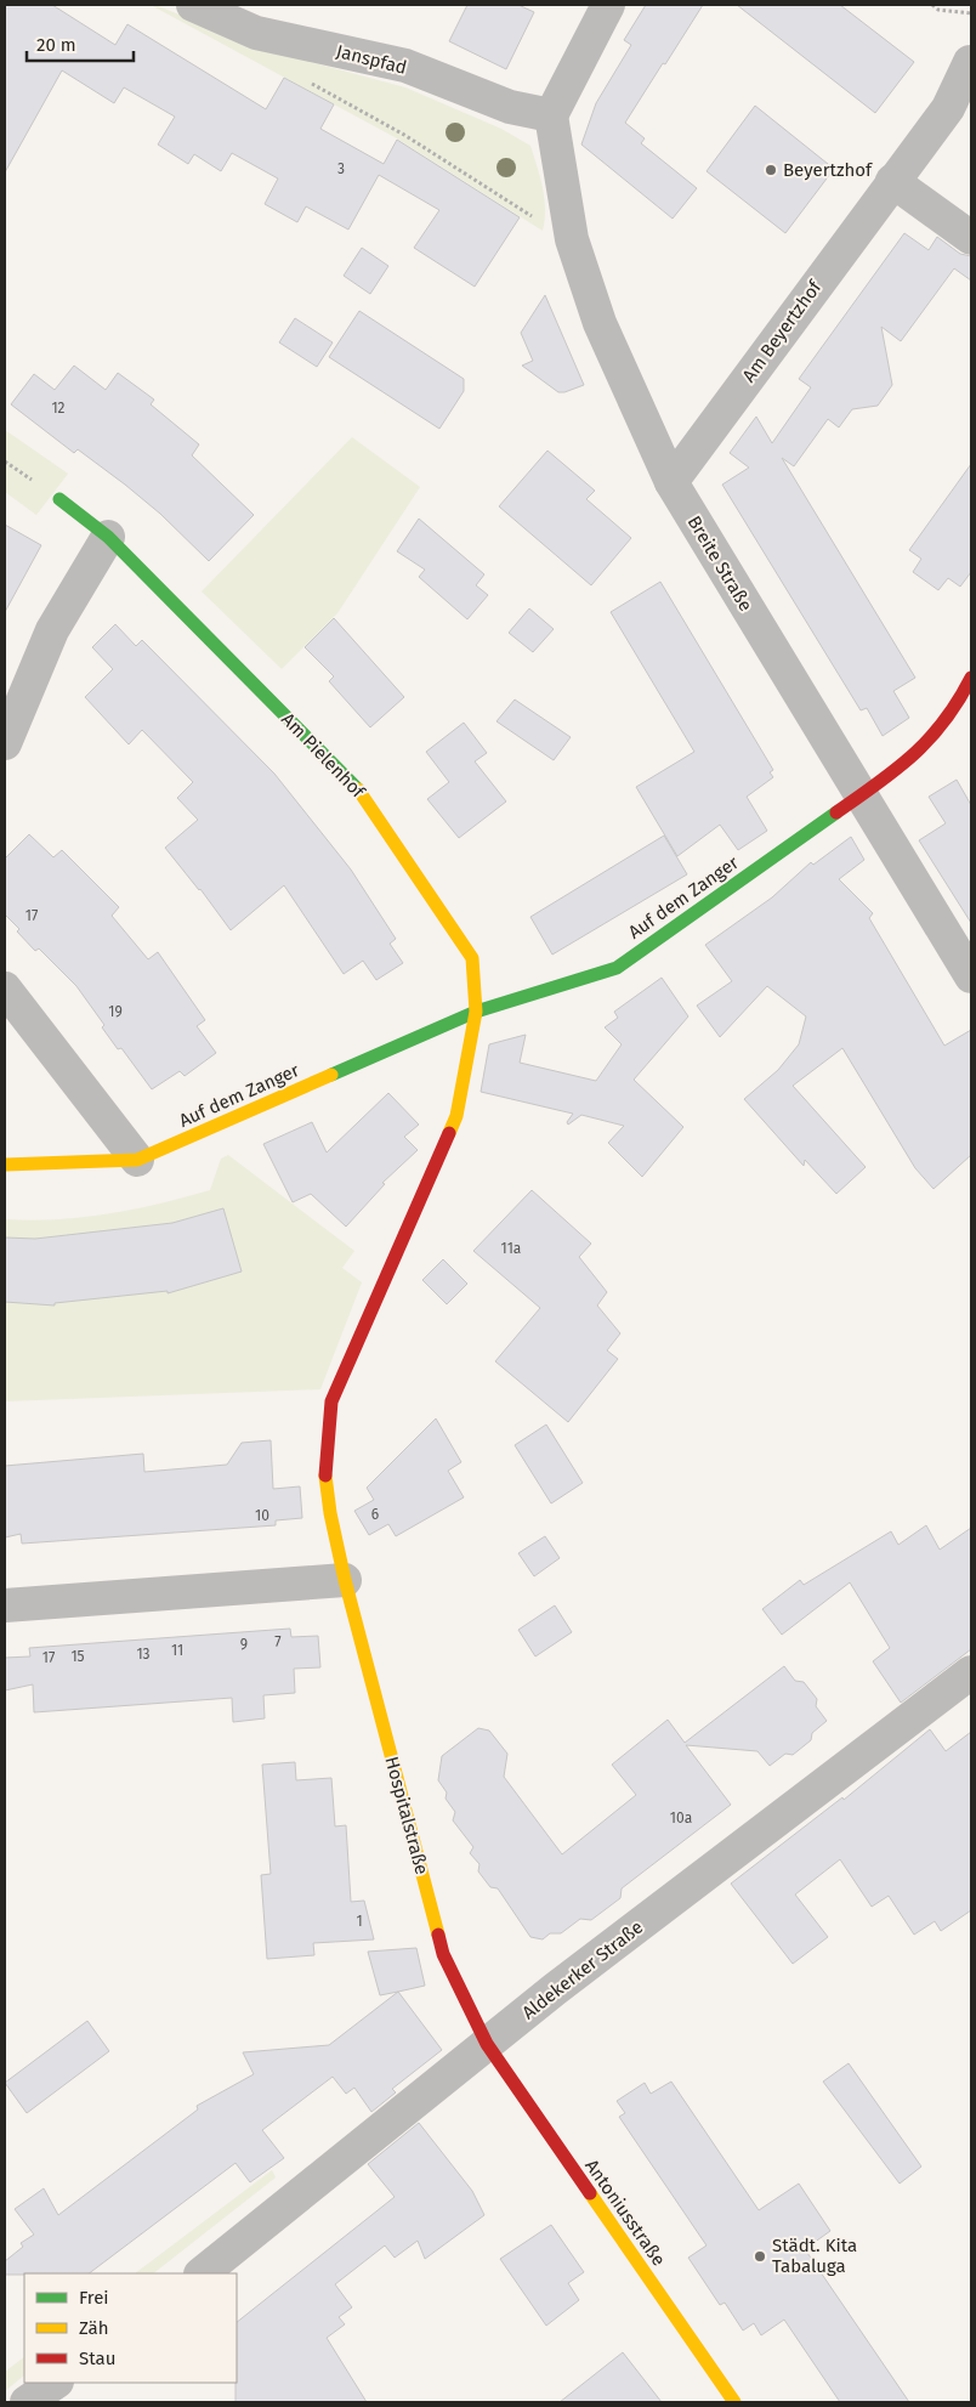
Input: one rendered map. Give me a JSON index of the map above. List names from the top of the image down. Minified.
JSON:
{"streets":{"street":["Janspfad","Am Beyertzhof","Breite Straße","Am Pielenhof","Auf dem Zanger","Hospitalstraße","Aldekerker Straße","Antoniusstraße"]},"crossings":[["Janspfad","Breite Straße"],["Am Beyertzhof","Breite Straße"],["Breite Straße","Auf dem Zanger"],["Am Pielenhof","Auf dem Zanger"],["Am Pielenhof","Hospitalstraße"],["Auf dem Zanger","Hospitalstraße"],["Hospitalstraße","Aldekerker Straße"],["Hospitalstraße","Antoniusstraße"],["Aldekerker Straße","Antoniusstraße"]],"places":["Beyertzhof","Städt. Kita Tabaluga"],"house_numbers":["3","12","17","19","11a","6","10","7","9","11","13","15","17","10a","1"],"legend":["Frei","Zäh","Stau"],"scale_bar":"20 m"}
